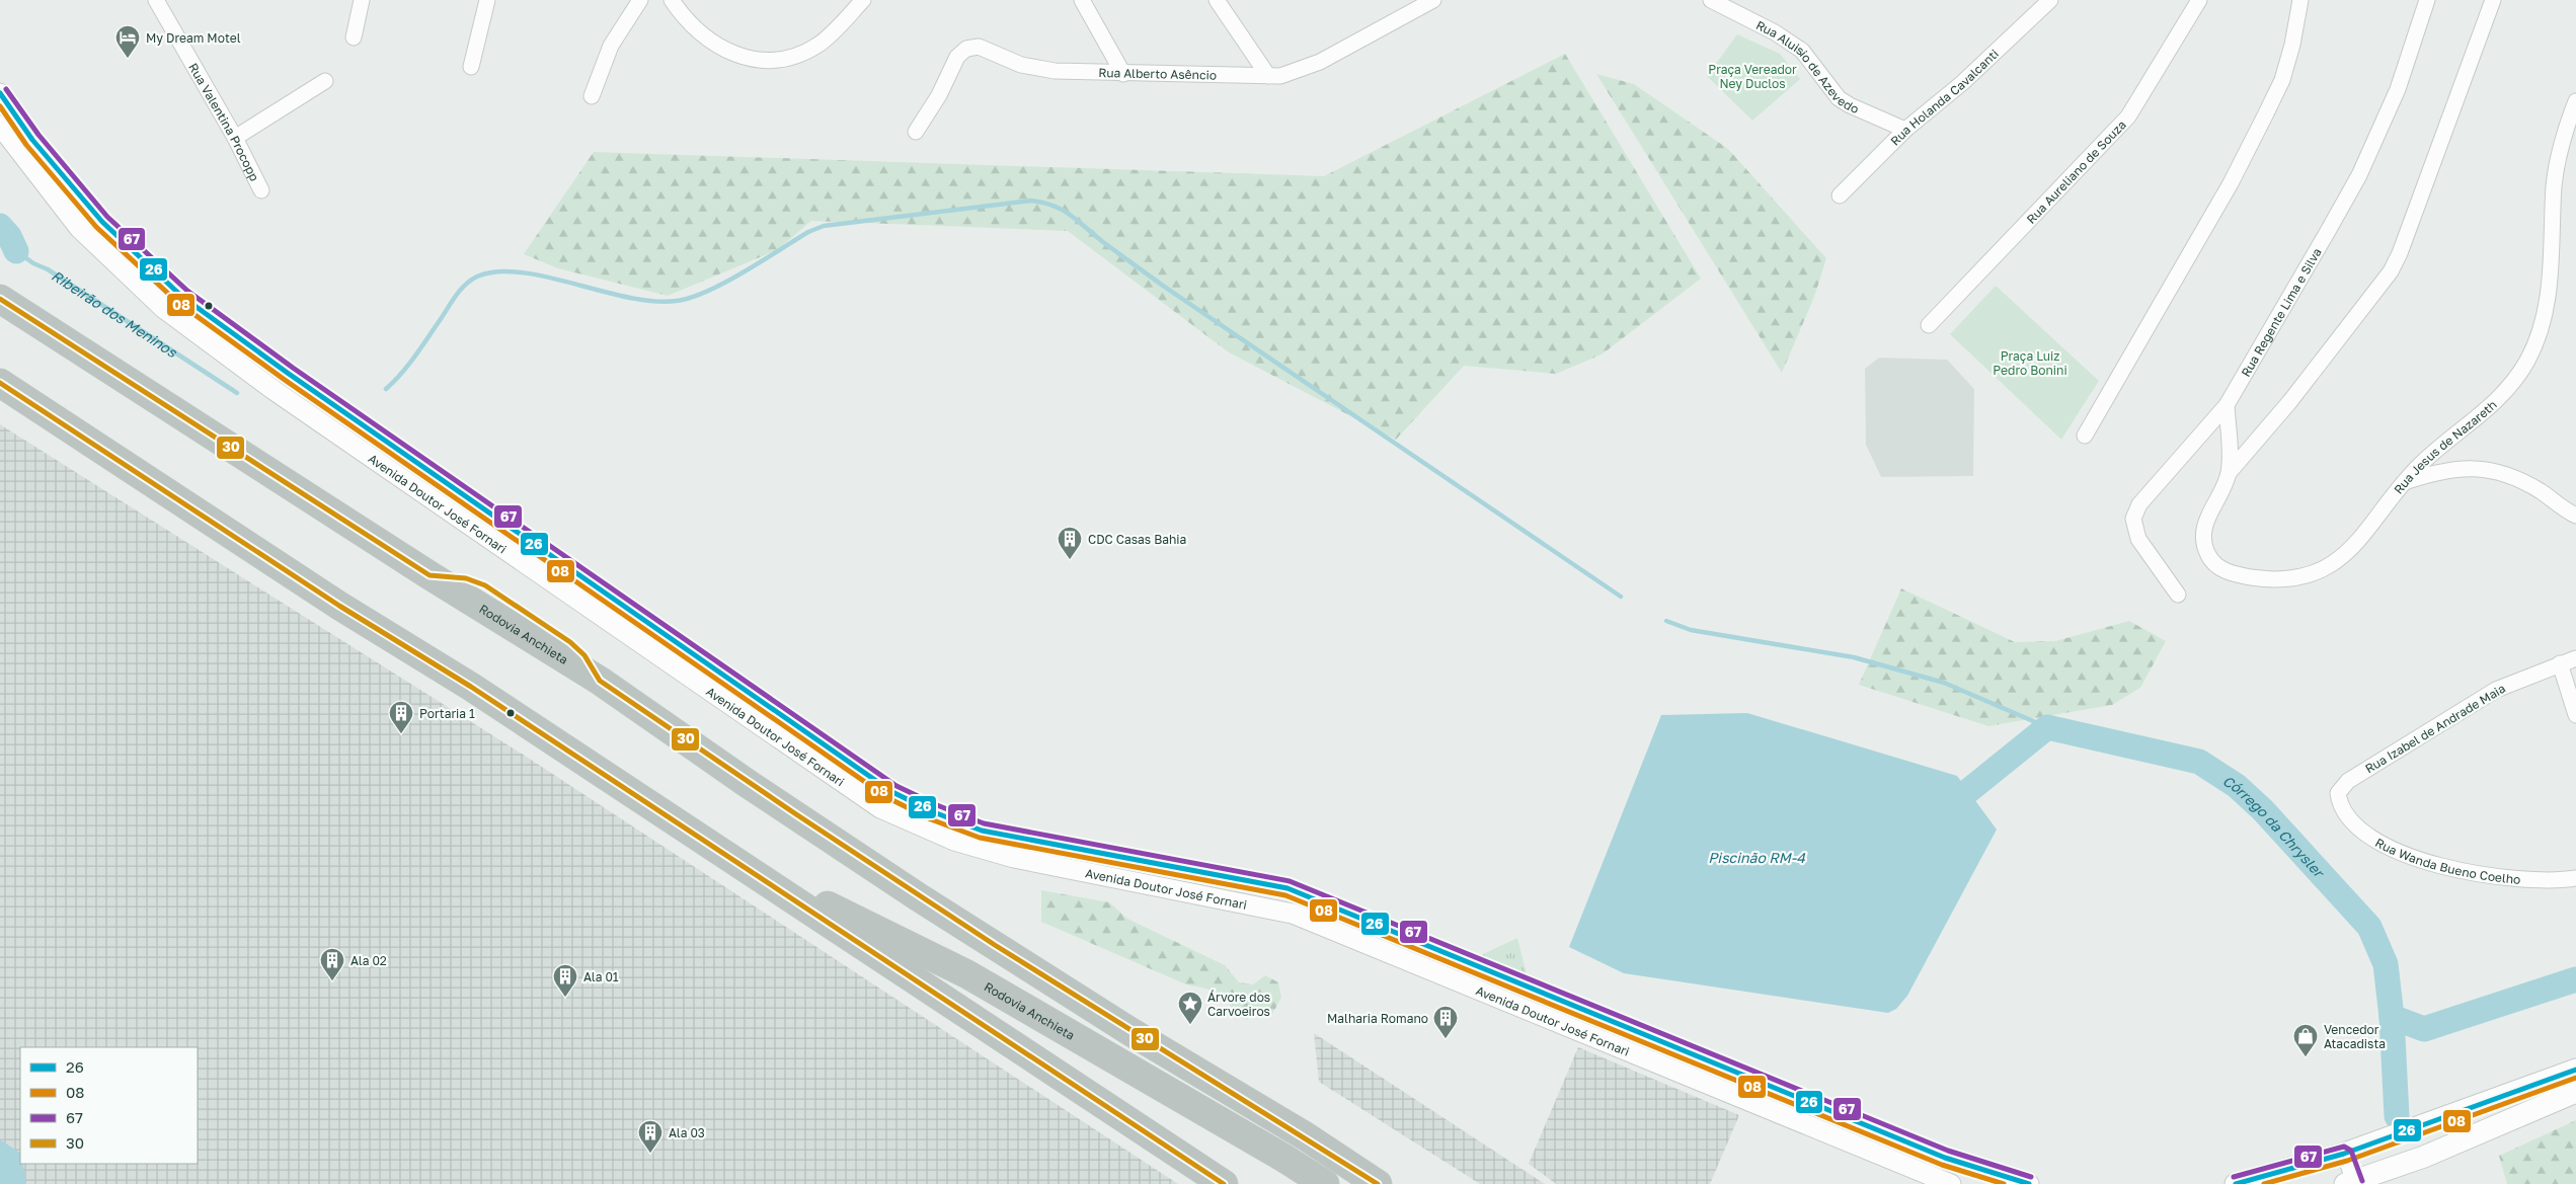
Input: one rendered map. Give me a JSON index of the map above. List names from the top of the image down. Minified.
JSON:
{"streets":{"highway":["Rodovia Anchieta"],"street":["Rua Aluisio de Azevedo","Rua Alberto Asêncio","Rua Holanda Cavalcanti","Rua Valentina Procopp","Rua Aureliano de Souza","Rua Regente Lima e Silva","Rua Jesus de Nazareth","Avenida Doutor José Fornari","Rua Izabel de Andrade Maia","Rua Wanda Bueno Coelho"]},"crossings":[["Rua Aluisio de Azevedo","Rua Holanda Cavalcanti"],["Rua Regente Lima e Silva","Rua Jesus de Nazareth"],["Rua Izabel de Andrade Maia","Rua Wanda Bueno Coelho"]],"water":["Ribeirão dos Meninos","Córrego da Chrysler","Piscinão RM-4"],"parks":["Praça Vereador Ney Duclos","Praça Luiz Pedro Bonini"],"places":{"hotel":["My Dream Motel"],"building":["CDC Casas Bahia","Portaria 1","Ala 02","Ala 01","Malharia Romano","Ala 03"],"place":["Árvore dos Carvoeiros"],"shop":["Vencedor Atacadista"]},"lines":["transit line 67","transit line 26","transit line 08","transit line 30"],"legend":["26","08","67","30"]}
